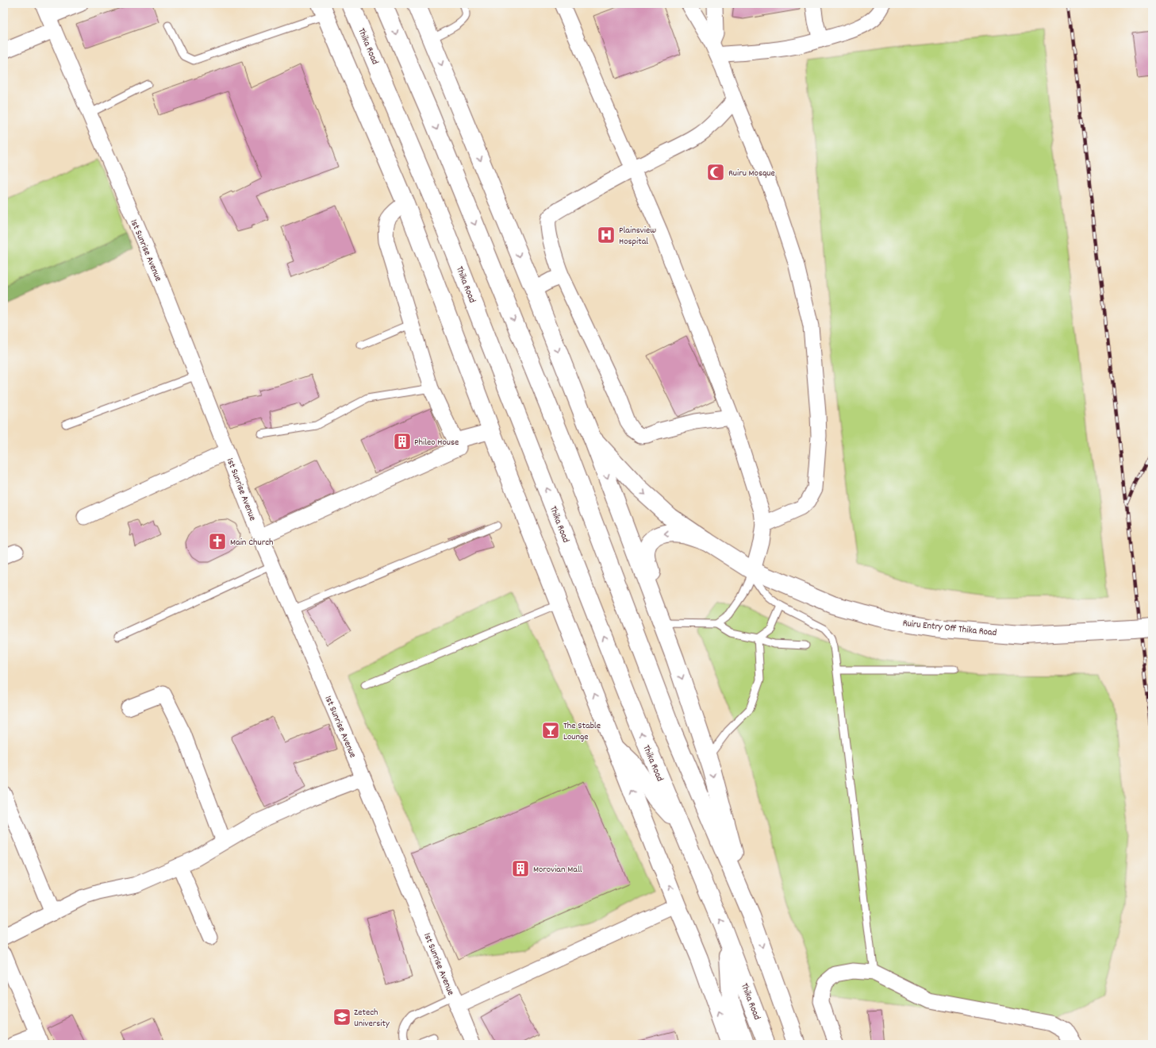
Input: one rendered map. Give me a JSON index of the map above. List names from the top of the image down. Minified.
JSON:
{"streets":{"main road":["Thika Road","Ruiru Entry Off Thika Road"],"street":["1st Sunrise Avenue"]},"places":{"mosque":["Ruiru Mosque"],"hospital":["Plainsview Hospital"],"building":["Phileo House","Morovian Mall"],"church":["Main Church"],"bar":["The Stable Lounge"],"school or university":["Zetech University"]}}
